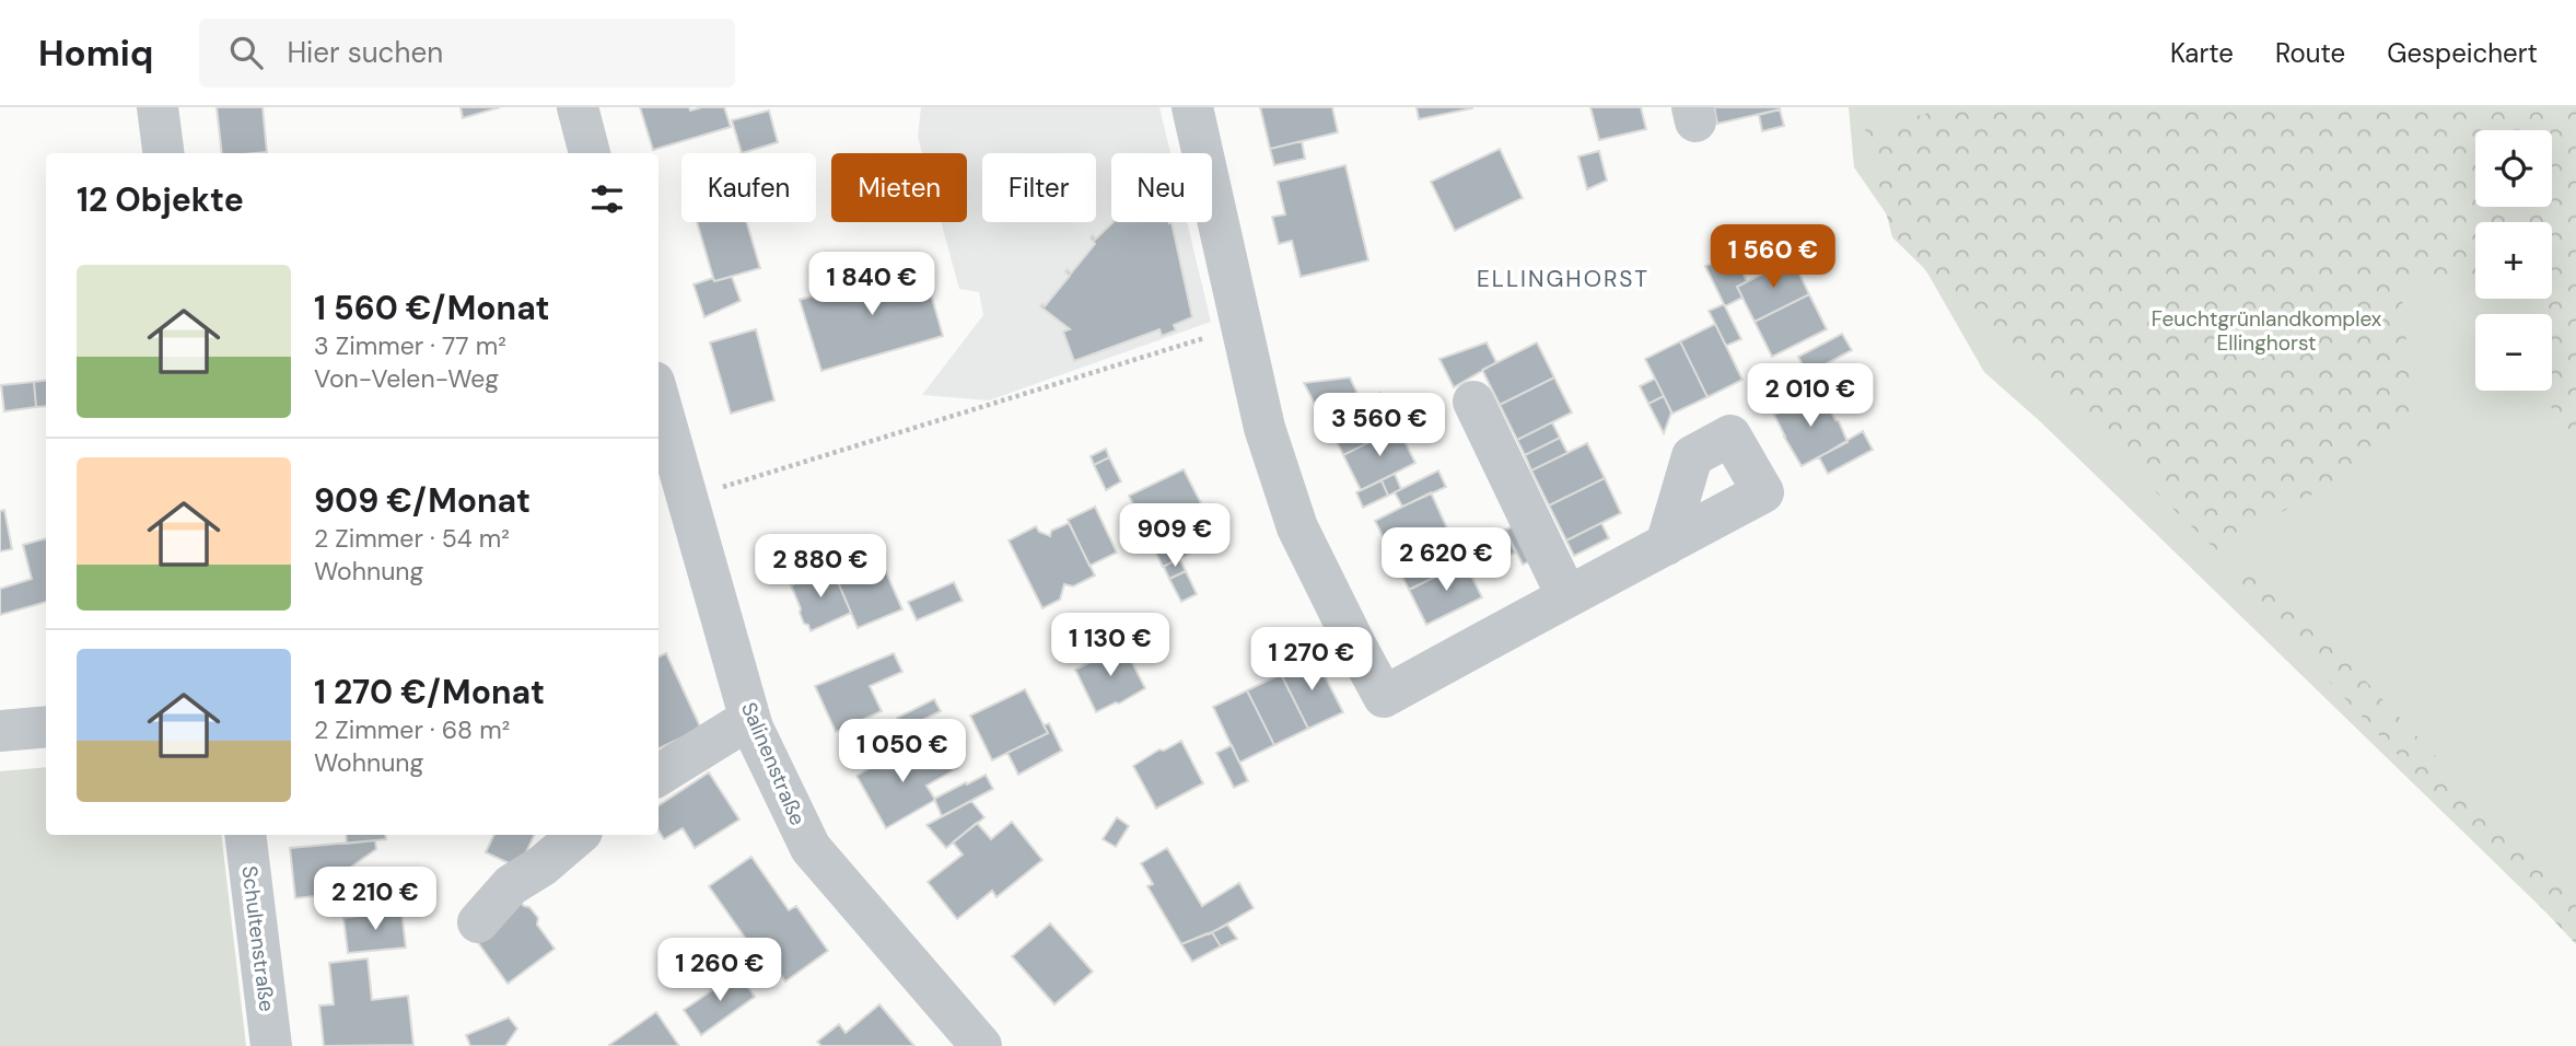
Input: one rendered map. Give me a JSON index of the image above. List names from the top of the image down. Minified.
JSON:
{"streets":{"street":["Salinenstraße","Schultenstraße"]},"districts":["ELLINGHORST"],"parks":["Feuchtgrünlandkomplex Ellinghorst"],"page":{"header":"Homiq","search":"Hier suchen","nav":["Karte","Route","Gespeichert"],"map_buttons":["+","−"],"chip":["Kaufen","Mieten","Filter","Neu"],"heading":"12 Objekte","price":["1 560 €","1 840 €","2 010 €","3 560 €","909 €","2 620 €","2 880 €","1 130 €","1 270 €","1 050 €","2 210 €","1 260 €"],"list":[{"name":"1 560 €/Monat","note":"3 Zimmer · 77 m² · Von-Velen-Weg"},{"name":"909 €/Monat","note":"2 Zimmer · 54 m² · Wohnung"},{"name":"1 270 €/Monat","note":"2 Zimmer · 68 m² · Wohnung"}]}}
